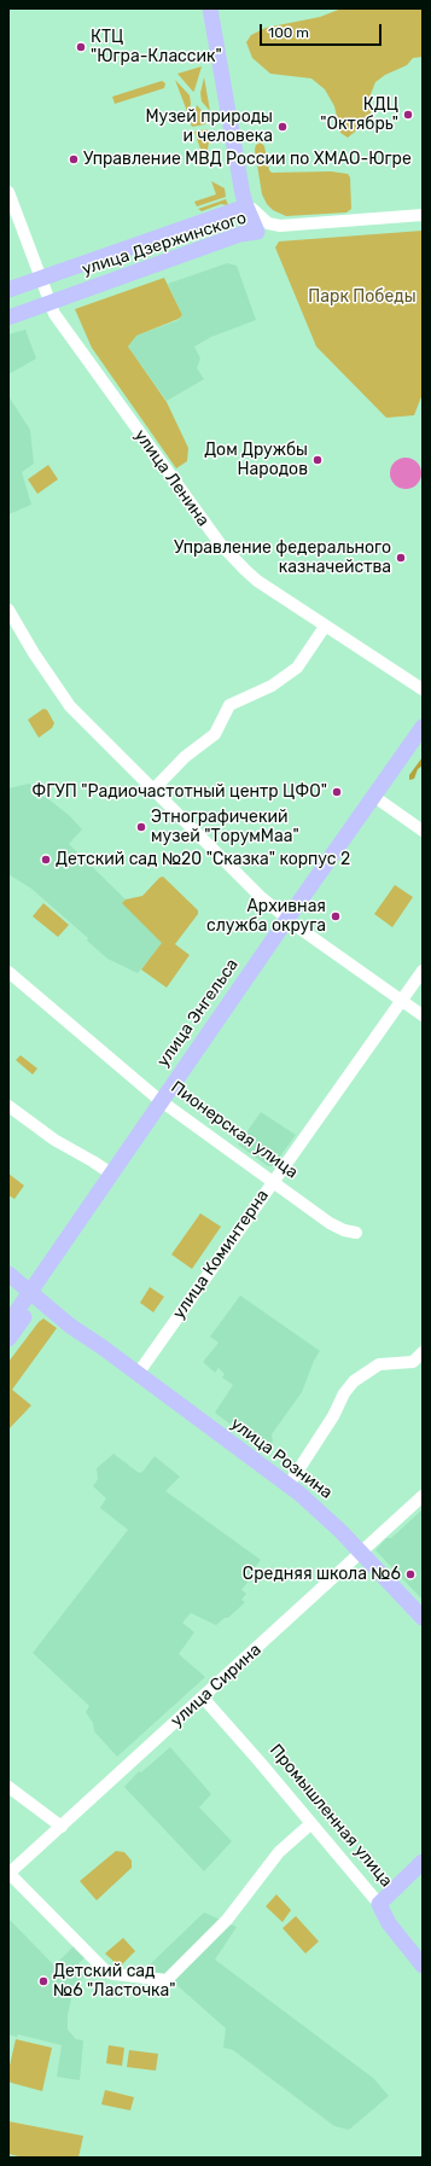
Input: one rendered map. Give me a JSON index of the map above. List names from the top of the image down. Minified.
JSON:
{"streets":{"main road":["улица Дзержинского","улица Энгельса","улица Рознина","Промышленная улица"],"street":["улица Ленина","Пионерская улица","улица Коминтерна","улица Сирина"]},"crossings":[["улица Дзержинского","улица Ленина"],["улица Энгельса","Пионерская улица"],["улица Энгельса","улица Рознина"],["Пионерская улица","улица Коминтерна"],["улица Коминтерна","улица Рознина"],["улица Рознина","улица Сирина"],["улица Сирина","Промышленная улица"]],"parks":["Парк Победы"],"places":["КТЦ \"Югра-Классик\"","КДЦ \"Октябрь\"","Музей природы и человека","Управление МВД России по ХМАО-Югре","Дом Дружбы Народов","Управление федерального казначейства","ФГУП \"Радиочастотный центр ЦФО\"","Этнографичекий музей \"ТорумМаа\"","Детский сад №20 \"Сказка\" корпус 2","Архивная служба округа","Средняя школа №6","Детский сад №6 \"Ласточка\""],"scale_bar":"100 m"}
